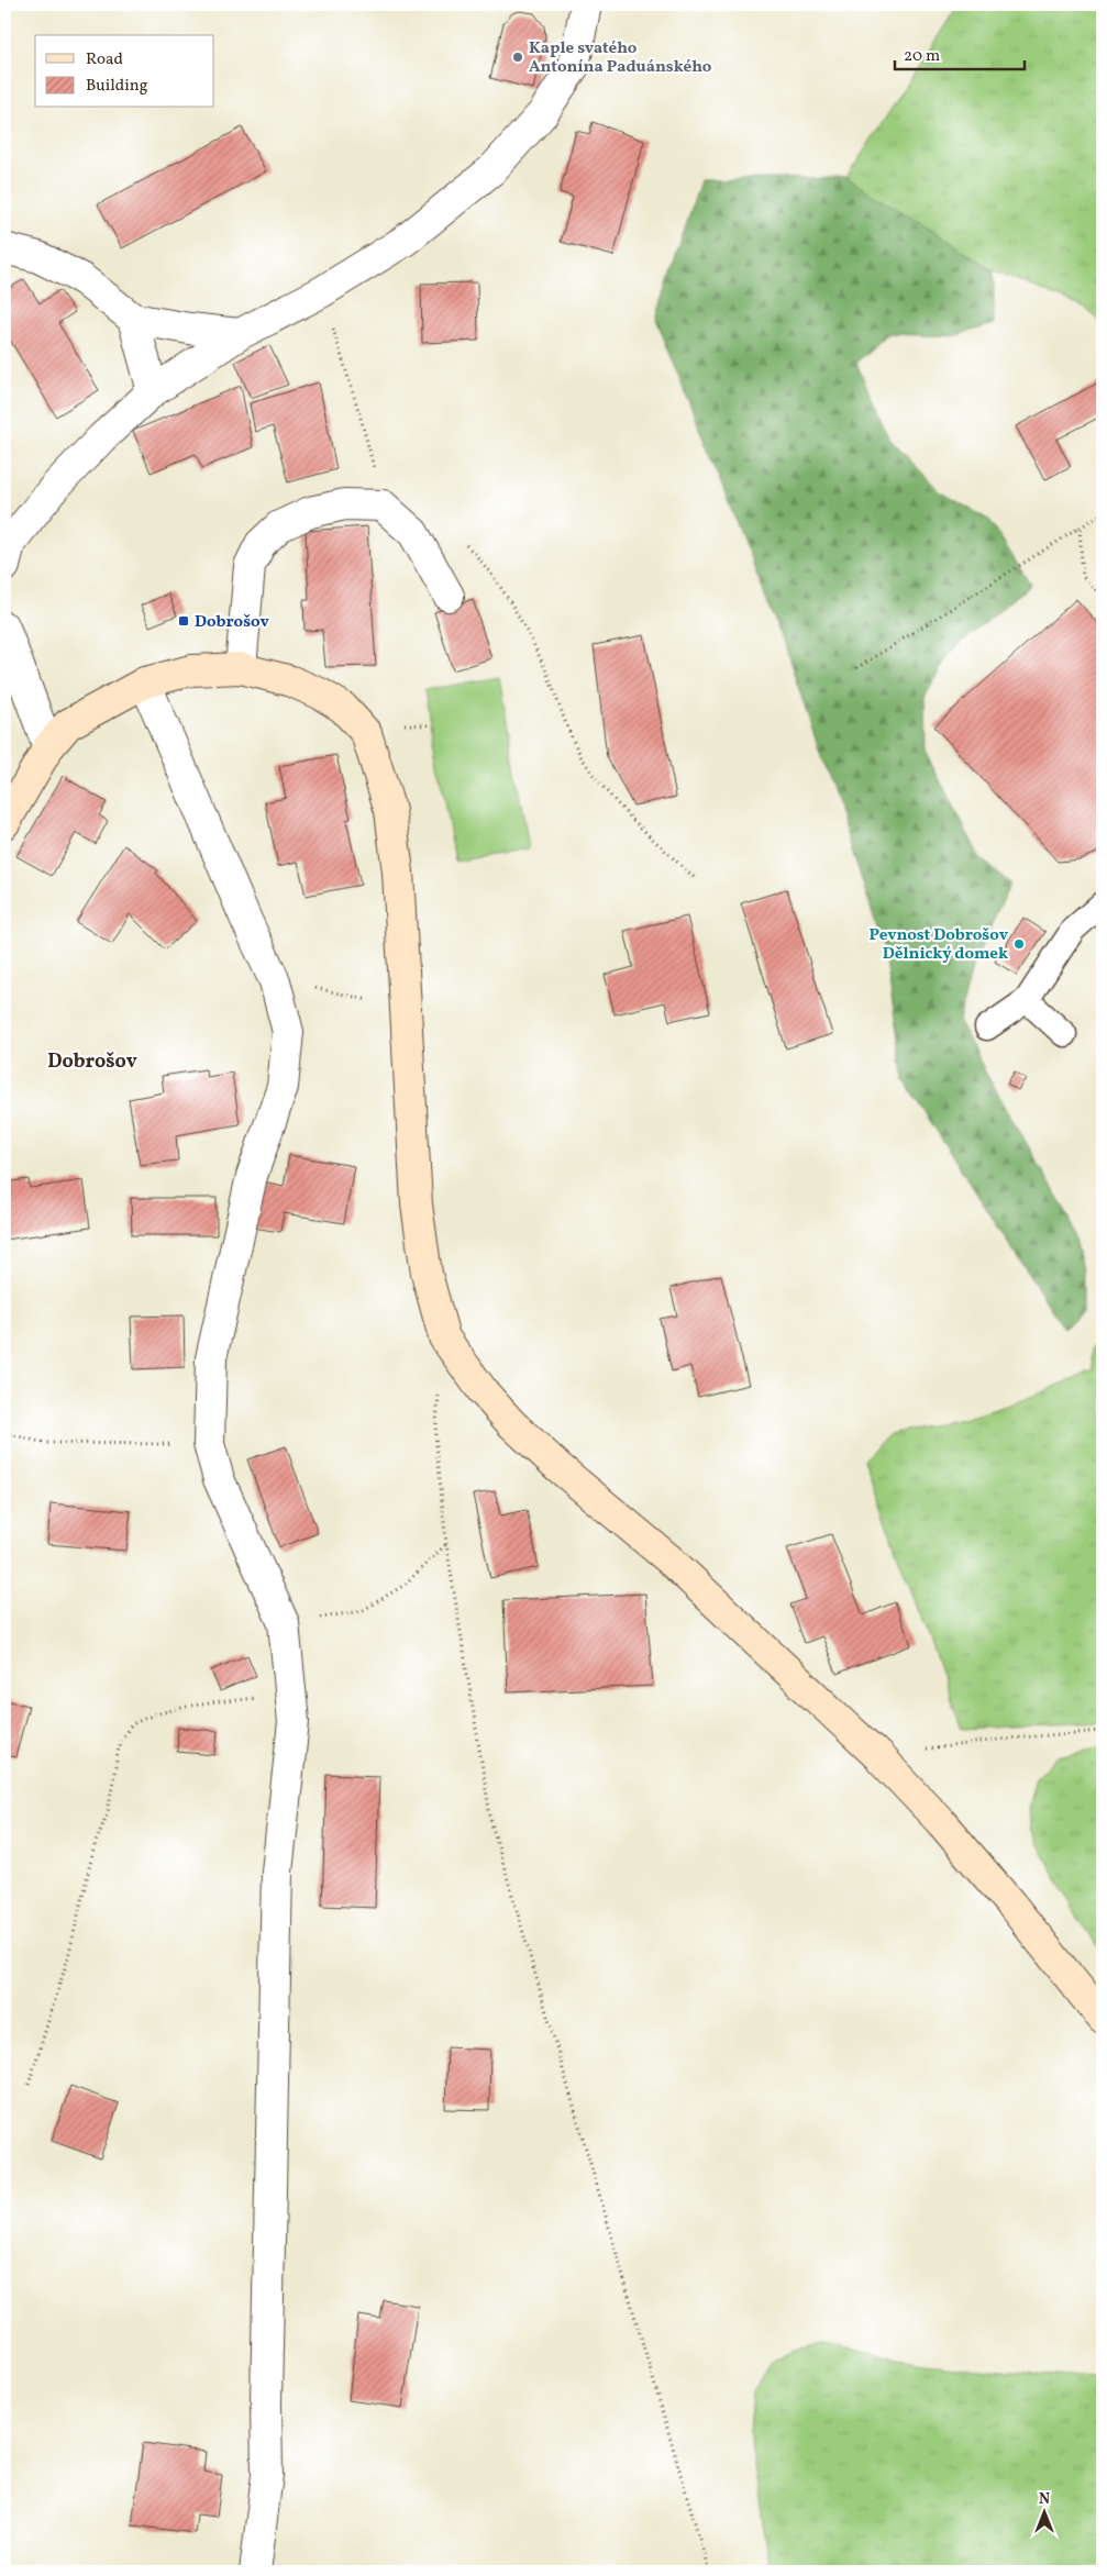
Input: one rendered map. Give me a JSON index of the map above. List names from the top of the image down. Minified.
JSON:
{"districts":["Dobrošov"],"places":{"other":["Kaple svatého Antonína Paduánského","Pevnost Dobrošov Dělnický domek"],"transit":["Dobrošov"]},"legend":["Road","Building"],"scale_bar":"20 m","north":"top"}
